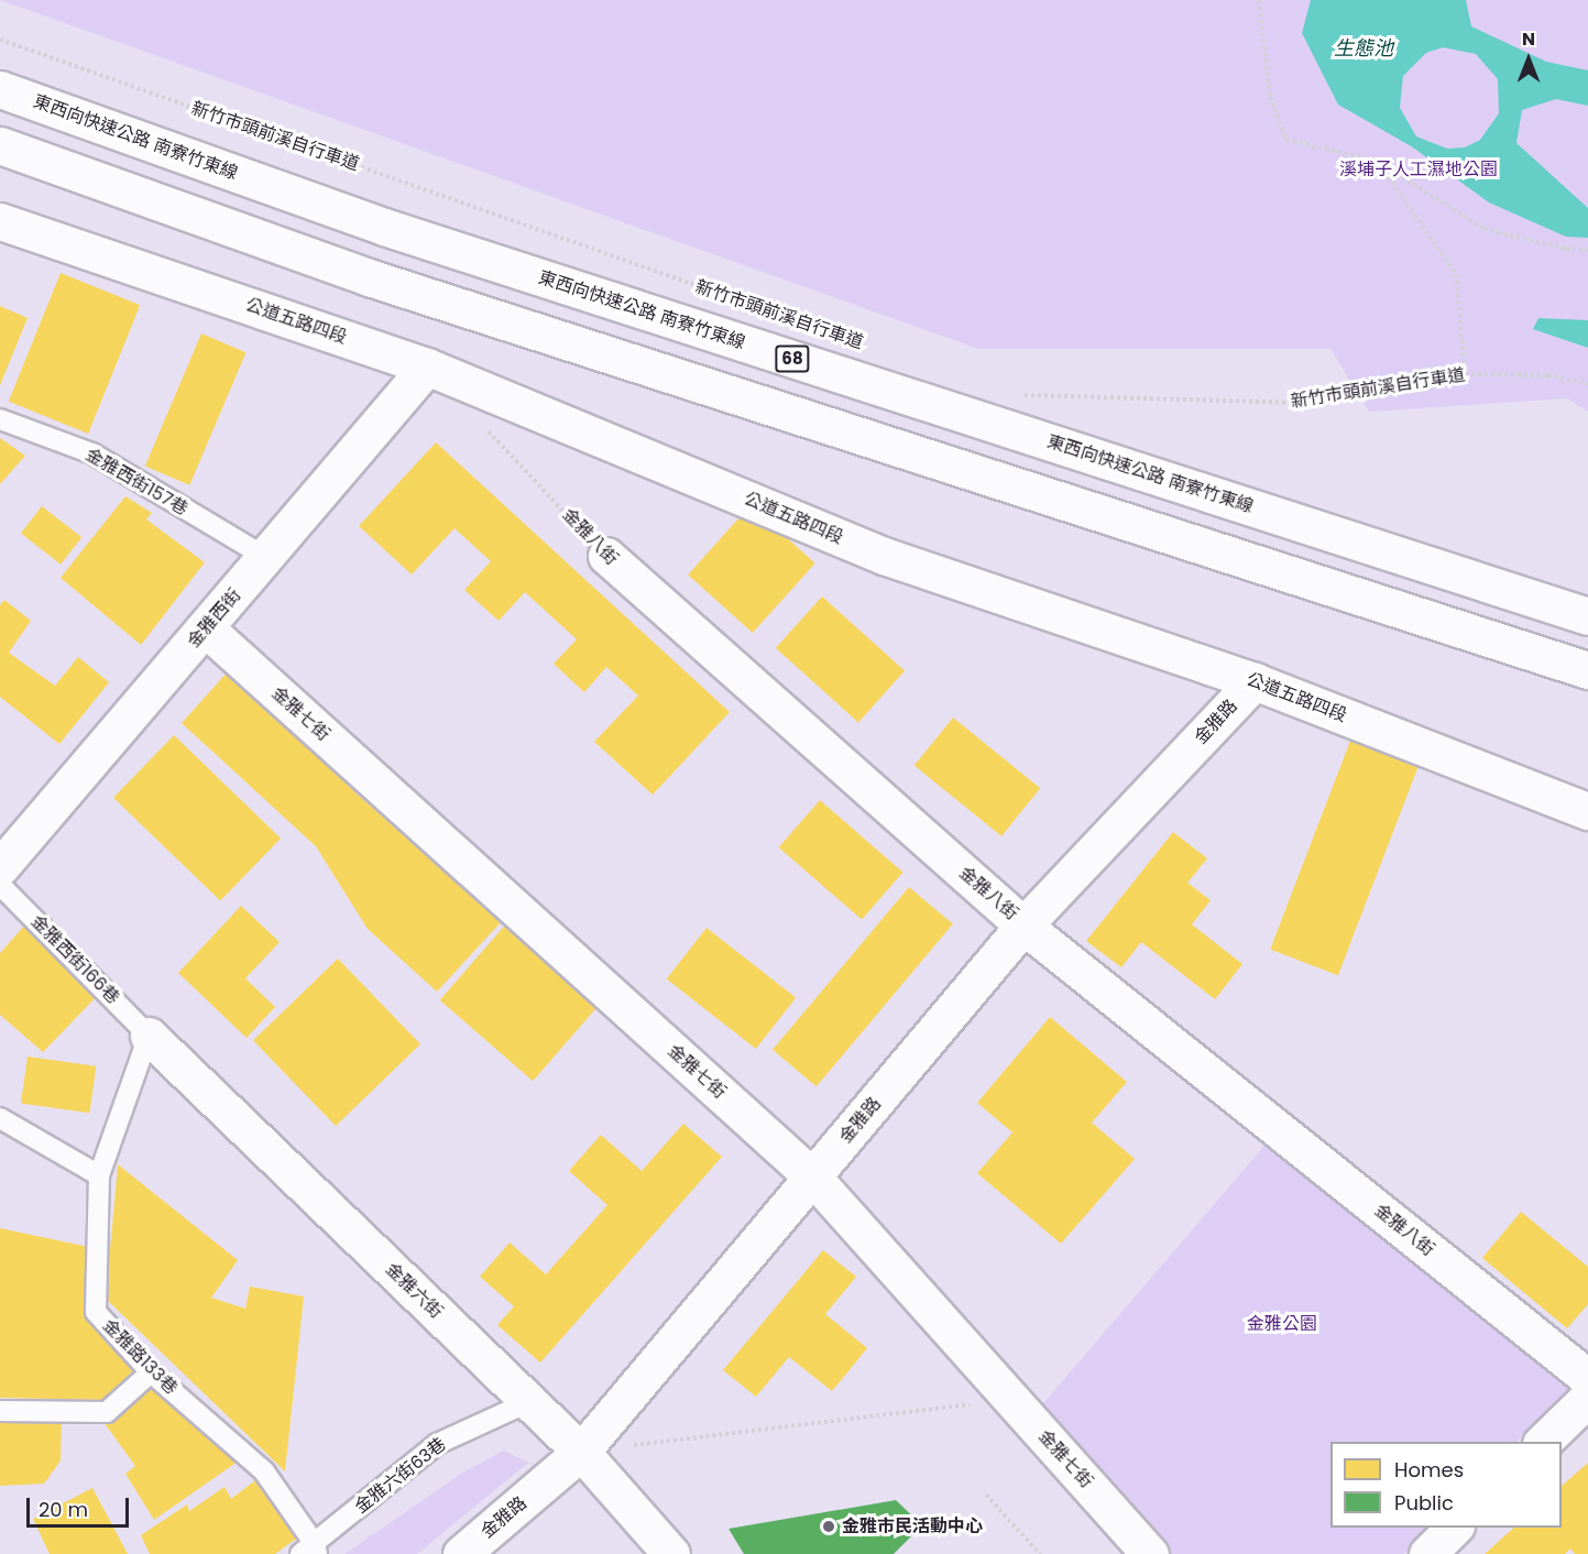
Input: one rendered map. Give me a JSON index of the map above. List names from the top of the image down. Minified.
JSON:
{"streets":{"main road":["東西向快速公路 南寮竹東線","公道五路四段","68","金雅八街","金雅西街","金雅七街","金雅路","金雅六街"],"lane":["金雅西街157巷","金雅西街166巷","金雅路133巷","金雅六街63巷"],"path":["新竹市頭前溪自行車道"]},"crossings":[["公道五路四段","金雅西街"],["公道五路四段","金雅路"],["金雅西街157巷","金雅西街"],["金雅八街","金雅路"],["金雅西街","金雅七街"],["金雅七街","金雅路"],["金雅路","金雅六街"],["金雅西街166巷","金雅六街"],["金雅西街166巷","金雅路133巷"],["金雅六街","金雅路133巷"],["金雅六街","金雅六街63巷"],["金雅路133巷","金雅六街63巷"]],"water":["生態池"],"parks":["溪埔子人工濕地公園","金雅公園"],"places":["金雅市民活動中心"],"legend":["Homes","Public"],"scale_bar":"20 m","north":"top"}
